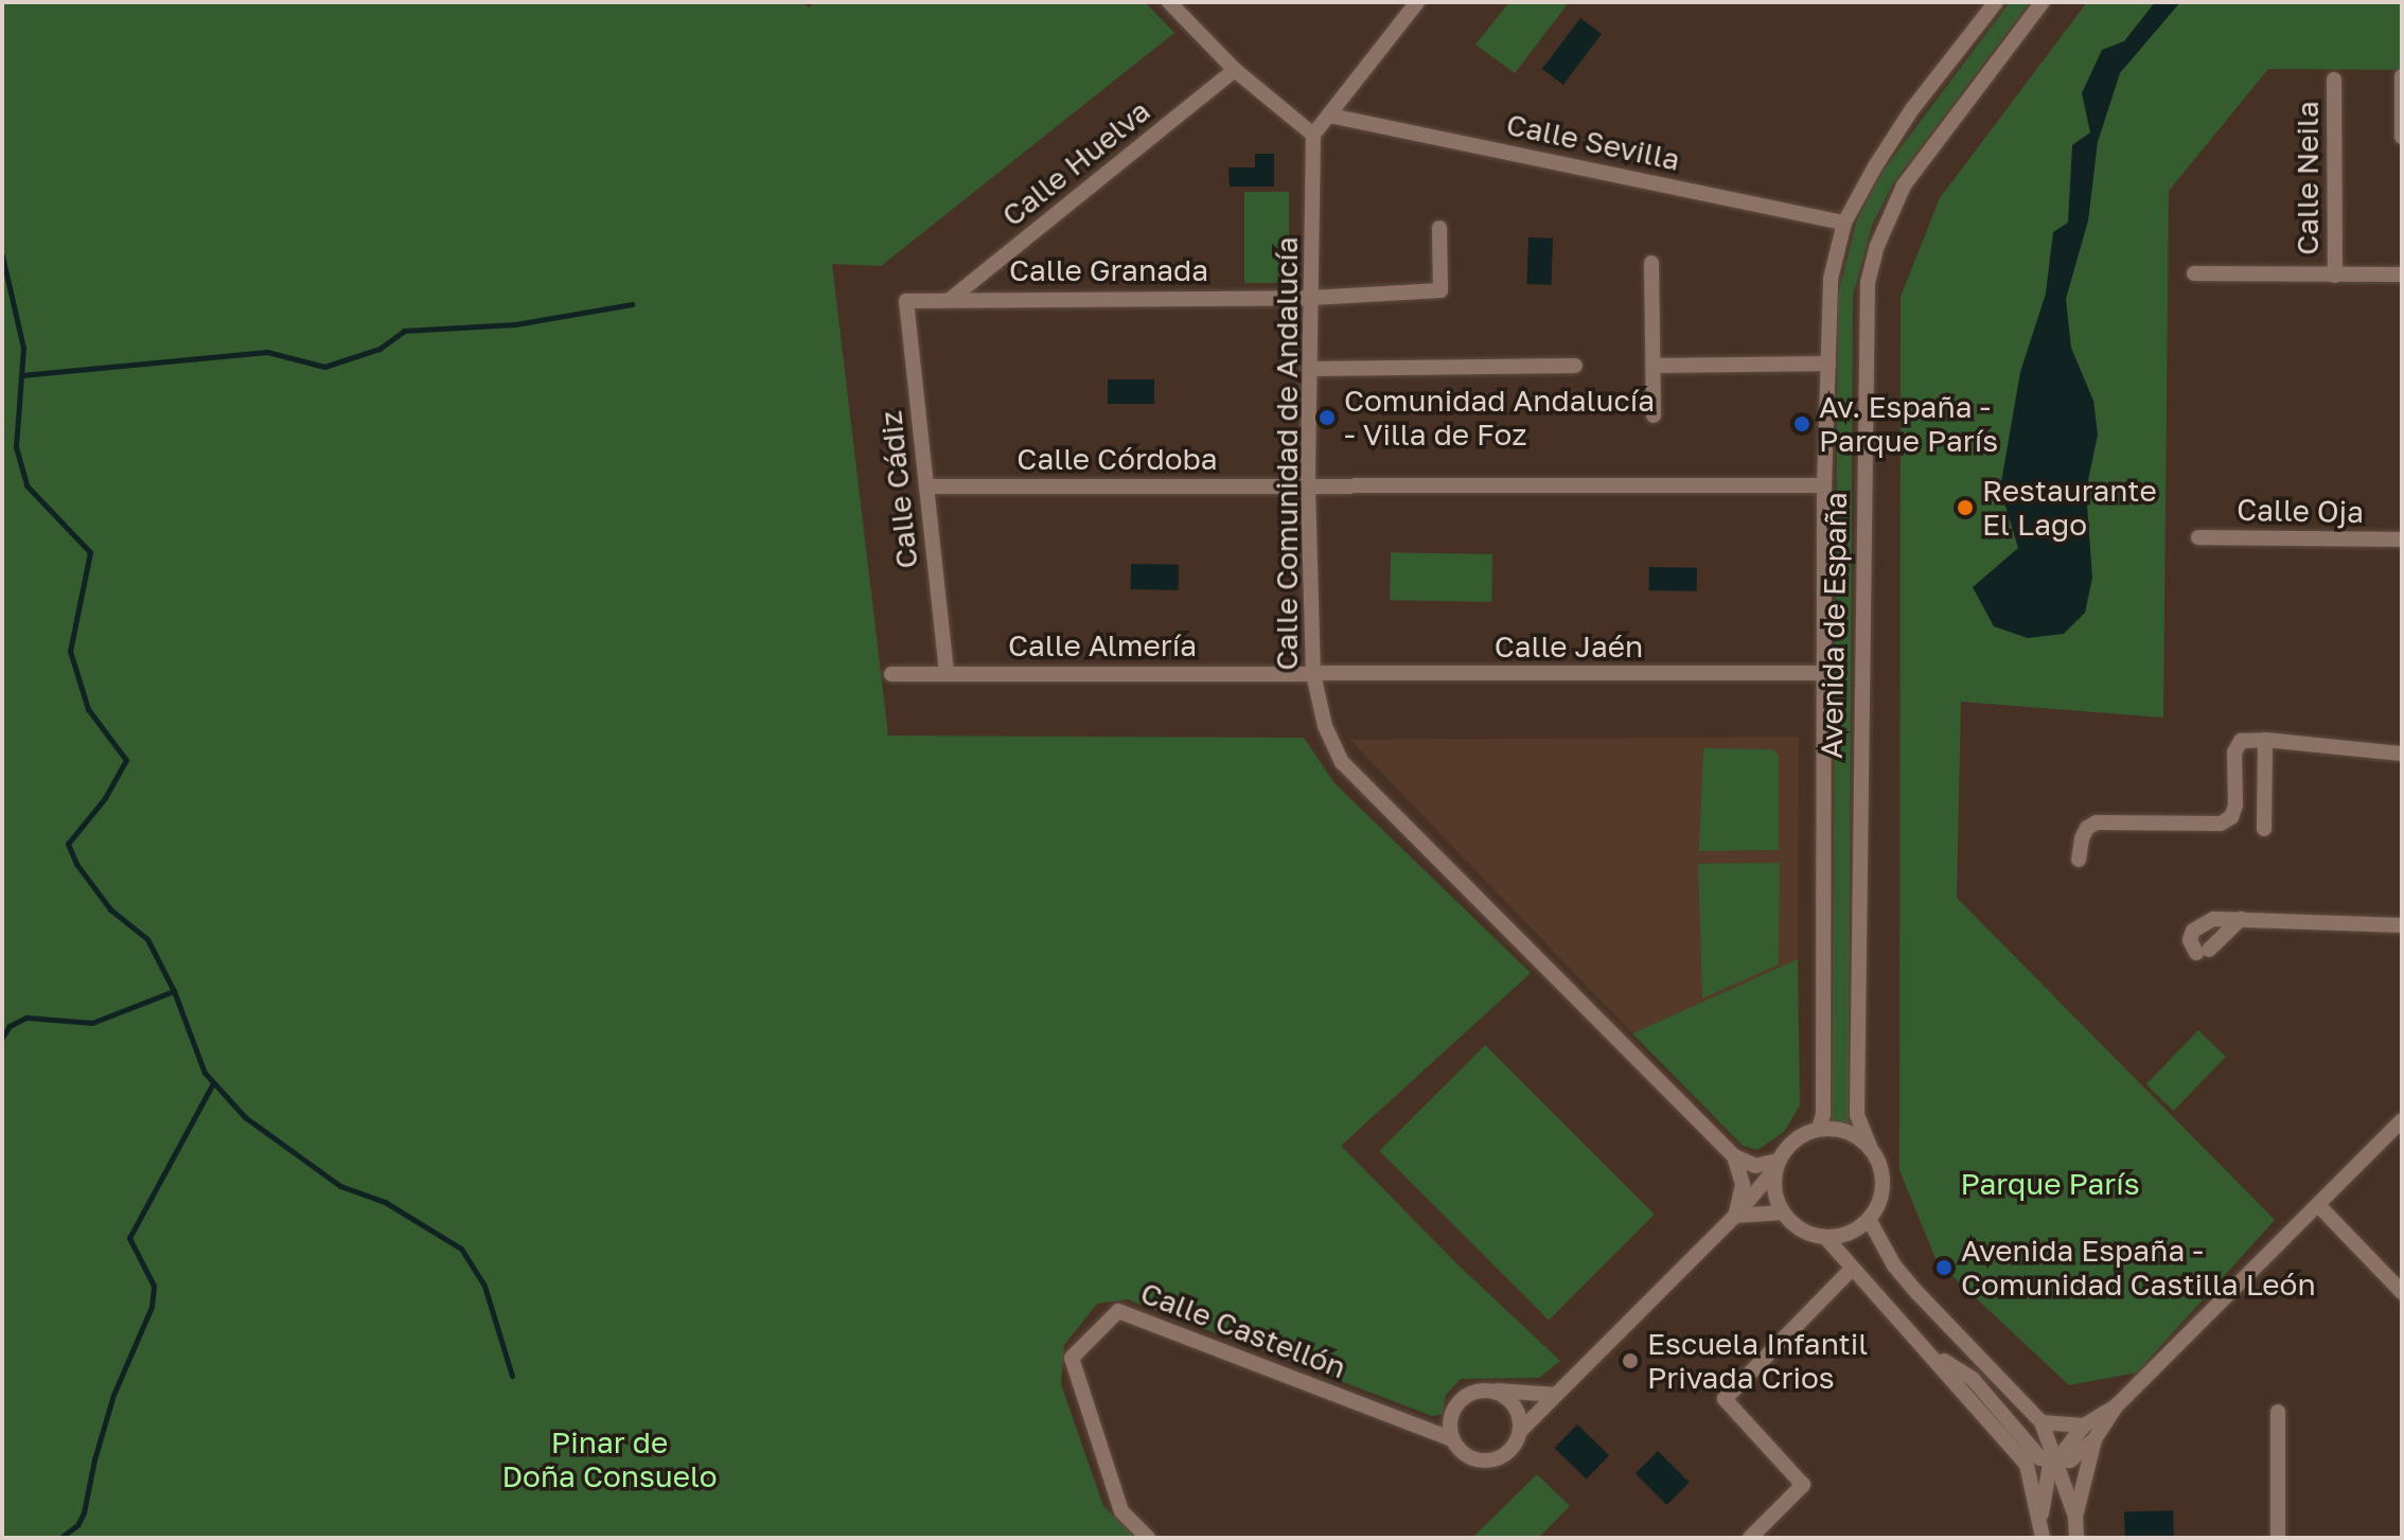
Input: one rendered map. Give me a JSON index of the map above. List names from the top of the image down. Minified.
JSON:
{"streets":{"street":["Calle Sevilla","Calle Huelva","Calle Neila","Calle Granada","Calle Comunidad de Andalucía","Calle Córdoba","Calle Cádiz","Calle Oja","Avenida de España","Calle Almería","Calle Jaén","Calle Castellón"]},"crossings":[["Calle Sevilla","Avenida de España"],["Calle Huelva","Calle Granada"],["Calle Granada","Calle Comunidad de Andalucía"],["Calle Granada","Calle Cádiz"],["Calle Comunidad de Andalucía","Calle Córdoba"],["Calle Comunidad de Andalucía","Calle Almería"],["Calle Comunidad de Andalucía","Calle Jaén"],["Calle Córdoba","Calle Cádiz"],["Calle Córdoba","Avenida de España"],["Calle Cádiz","Calle Almería"],["Avenida de España","Calle Jaén"],["Calle Almería","Calle Jaén"]],"parks":["Parque París","Pinar de Doña Consuelo"],"places":["Comunidad Andalucía - Villa de Foz","Av. España - Parque París","Restaurante El Lago","Avenida España - Comunidad Castilla León","Escuela Infantil Privada Crios"]}
